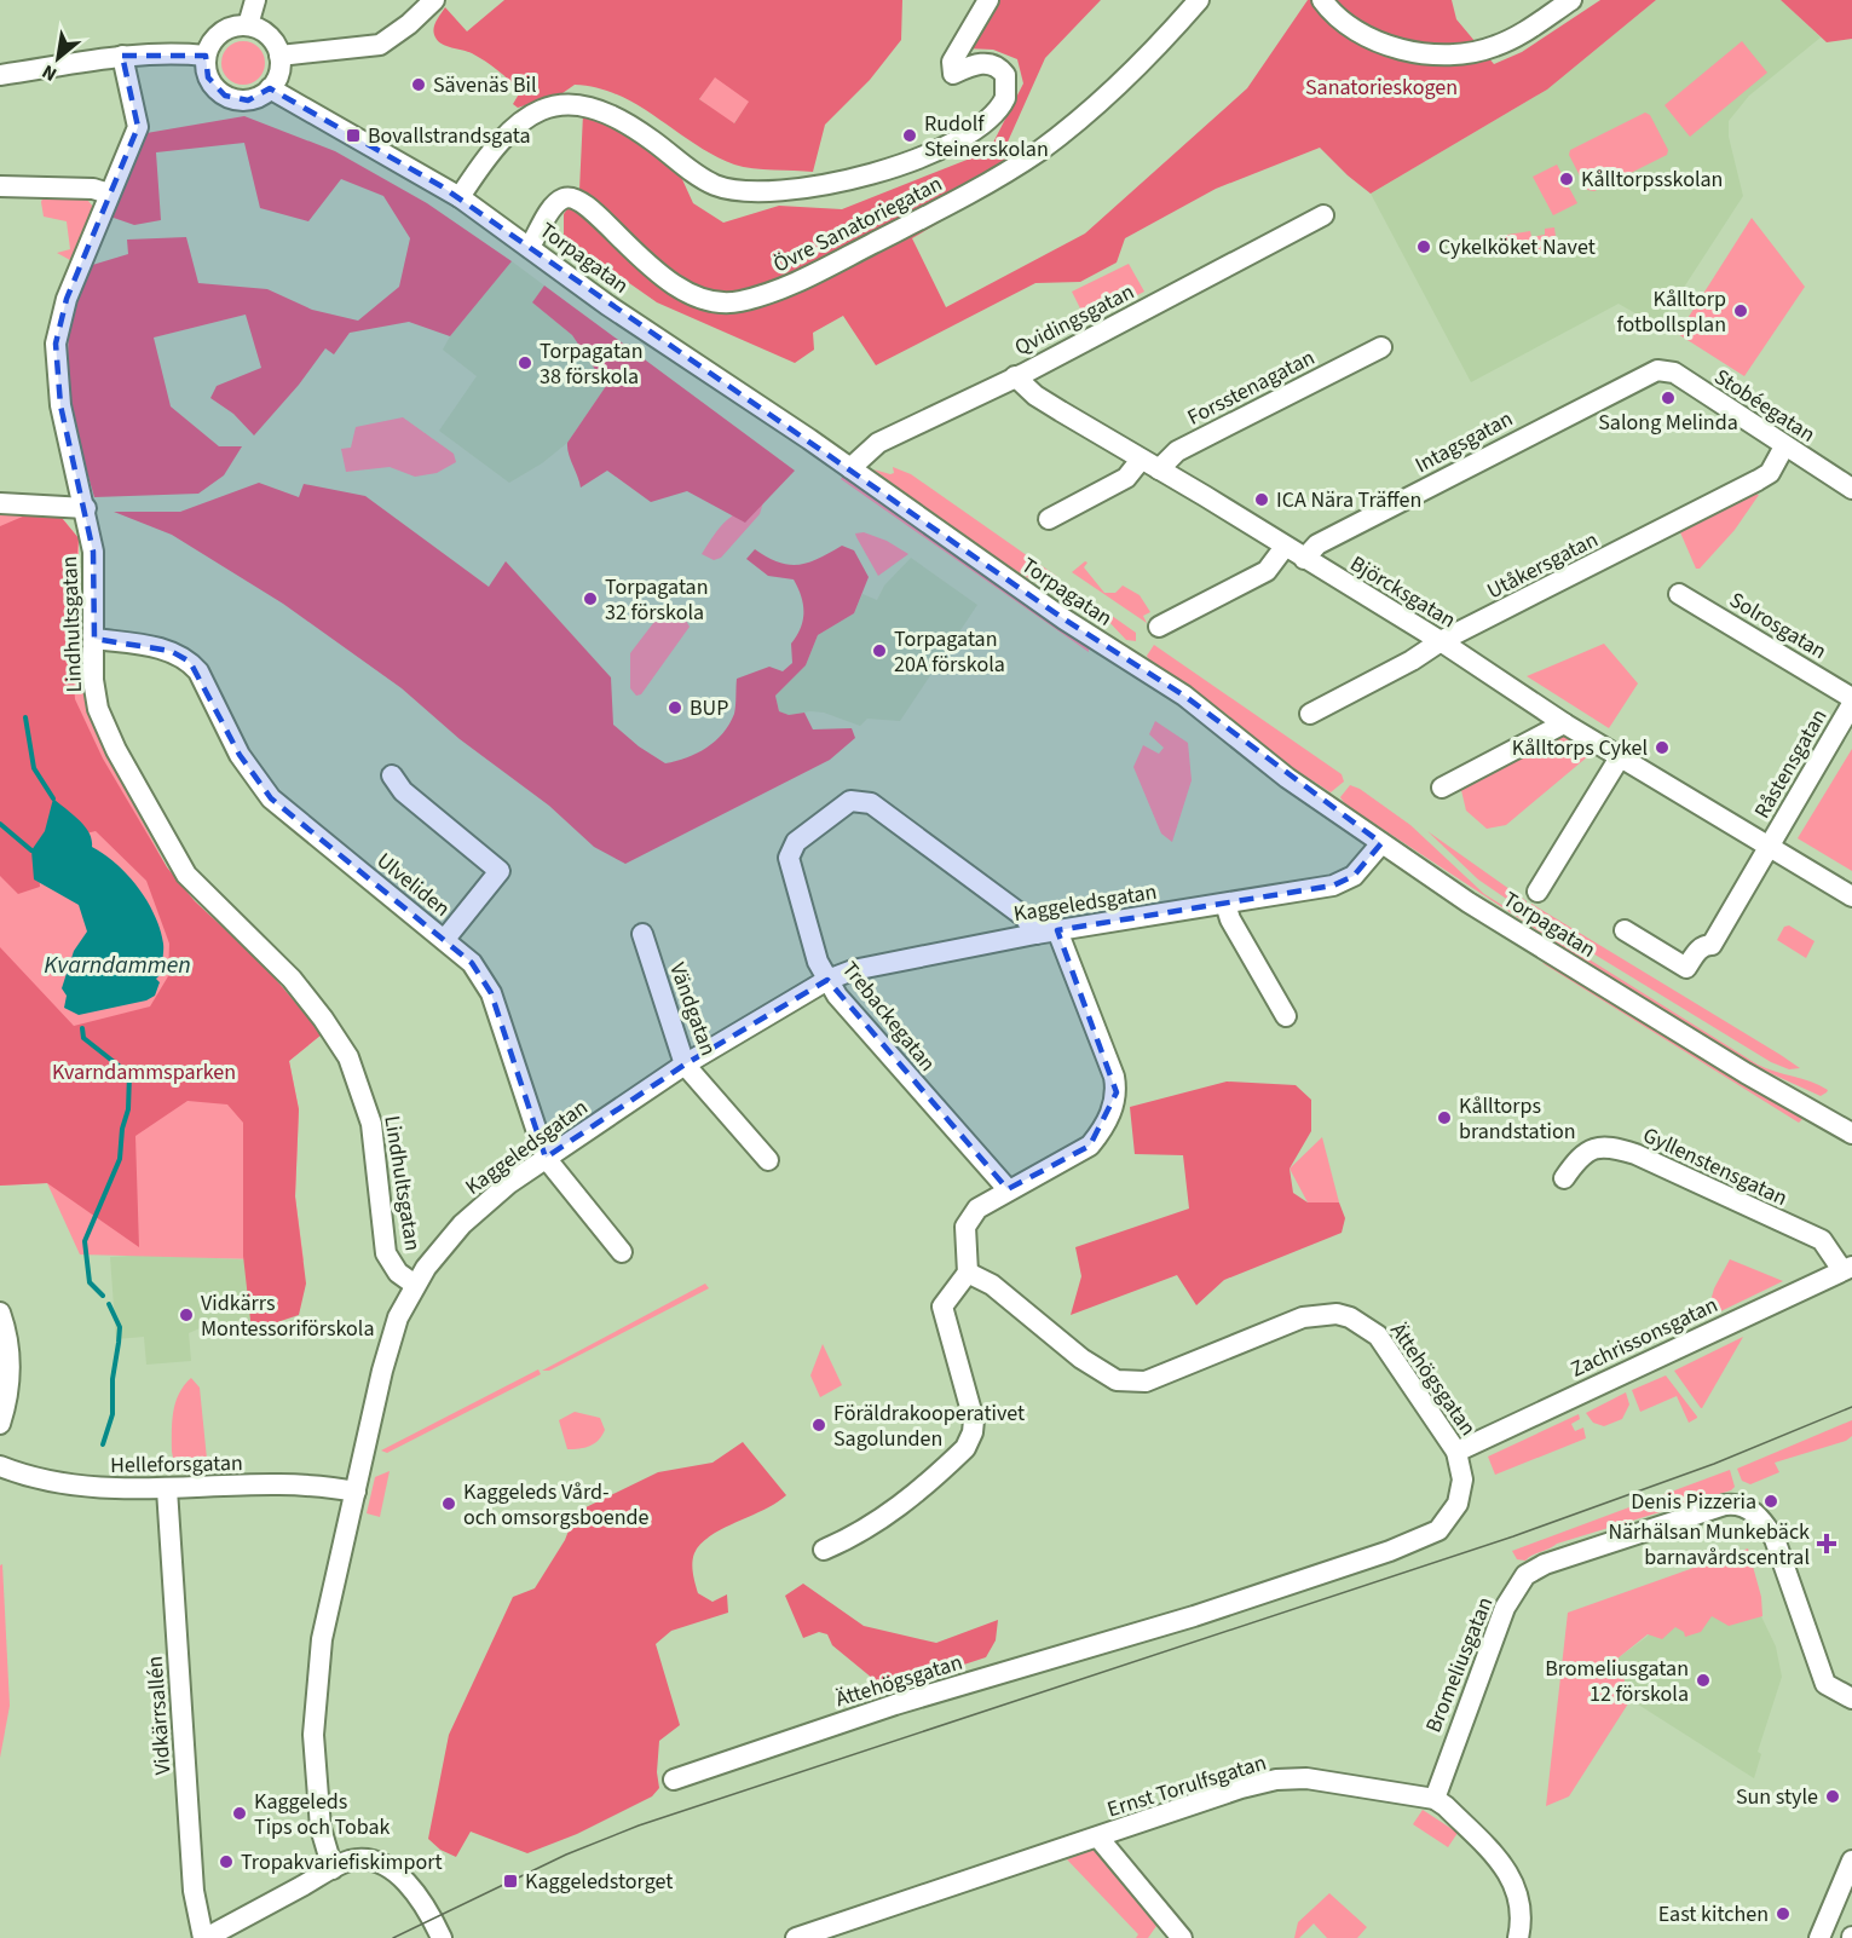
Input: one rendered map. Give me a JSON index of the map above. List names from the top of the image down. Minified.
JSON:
{"streets":{"street":["Övre Sanatoriegatan","Torpagatan","Qvidingsgatan","Forsstenagatan","Stobéegatan","Intagsgatan","Utåkersgatan","Björcksgatan","Lindhultsgatan","Solrosgatan","Råstensgatan","Ulveliden","Kaggeledsgatan","Vändgatan","Trebackegatan","Gyllenstensgatan","Zachrissonsgatan","Ättehögsgatan","Helleforsgatan","Bromeliusgatan","Vidkärrsallén","Ernst Torulfsgatan"]},"crossings":[["Övre Sanatoriegatan","Torpagatan"],["Torpagatan","Qvidingsgatan"],["Torpagatan","Kaggeledsgatan"],["Qvidingsgatan","Björcksgatan"],["Forsstenagatan","Björcksgatan"],["Stobéegatan","Intagsgatan"],["Stobéegatan","Utåkersgatan"],["Intagsgatan","Björcksgatan"],["Utåkersgatan","Björcksgatan"],["Björcksgatan","Råstensgatan"],["Lindhultsgatan","Ulveliden"],["Lindhultsgatan","Kaggeledsgatan"],["Ulveliden","Kaggeledsgatan"],["Kaggeledsgatan","Vändgatan"],["Kaggeledsgatan","Trebackegatan"],["Kaggeledsgatan","Helleforsgatan"],["Gyllenstensgatan","Zachrissonsgatan"],["Zachrissonsgatan","Ättehögsgatan"],["Helleforsgatan","Vidkärrsallén"],["Bromeliusgatan","Ernst Torulfsgatan"]],"water":["Kvarndammen"],"parks":["Sanatorieskogen","Kvarndammsparken"],"places":{"other":["Sävenäs Bil","Rudolf Steinerskolan","Kålltorpsskolan","Cykelköket Navet","Kålltorp fotbollsplan","Torpagatan 38 förskola","Salong Melinda","ICA Nära Träffen","Torpagatan 32 förskola","Torpagatan 20A förskola","BUP","Kålltorps Cykel","Kålltorps brandstation","Vidkärrs Montessoriförskola","Föräldrakooperativet Sagolunden","Denis Pizzeria","Kaggeleds Vård- och omsorgsboende","Bromeliusgatan 12 förskola","Sun style","Kaggeleds Tips och Tobak","Tropakvariefiskimport","East kitchen"],"transit":["Bovallstrandsgata","Kaggeledstorget"],"health":["Närhälsan Munkebäck barnavårdscentral"]},"north":"bottom left"}
